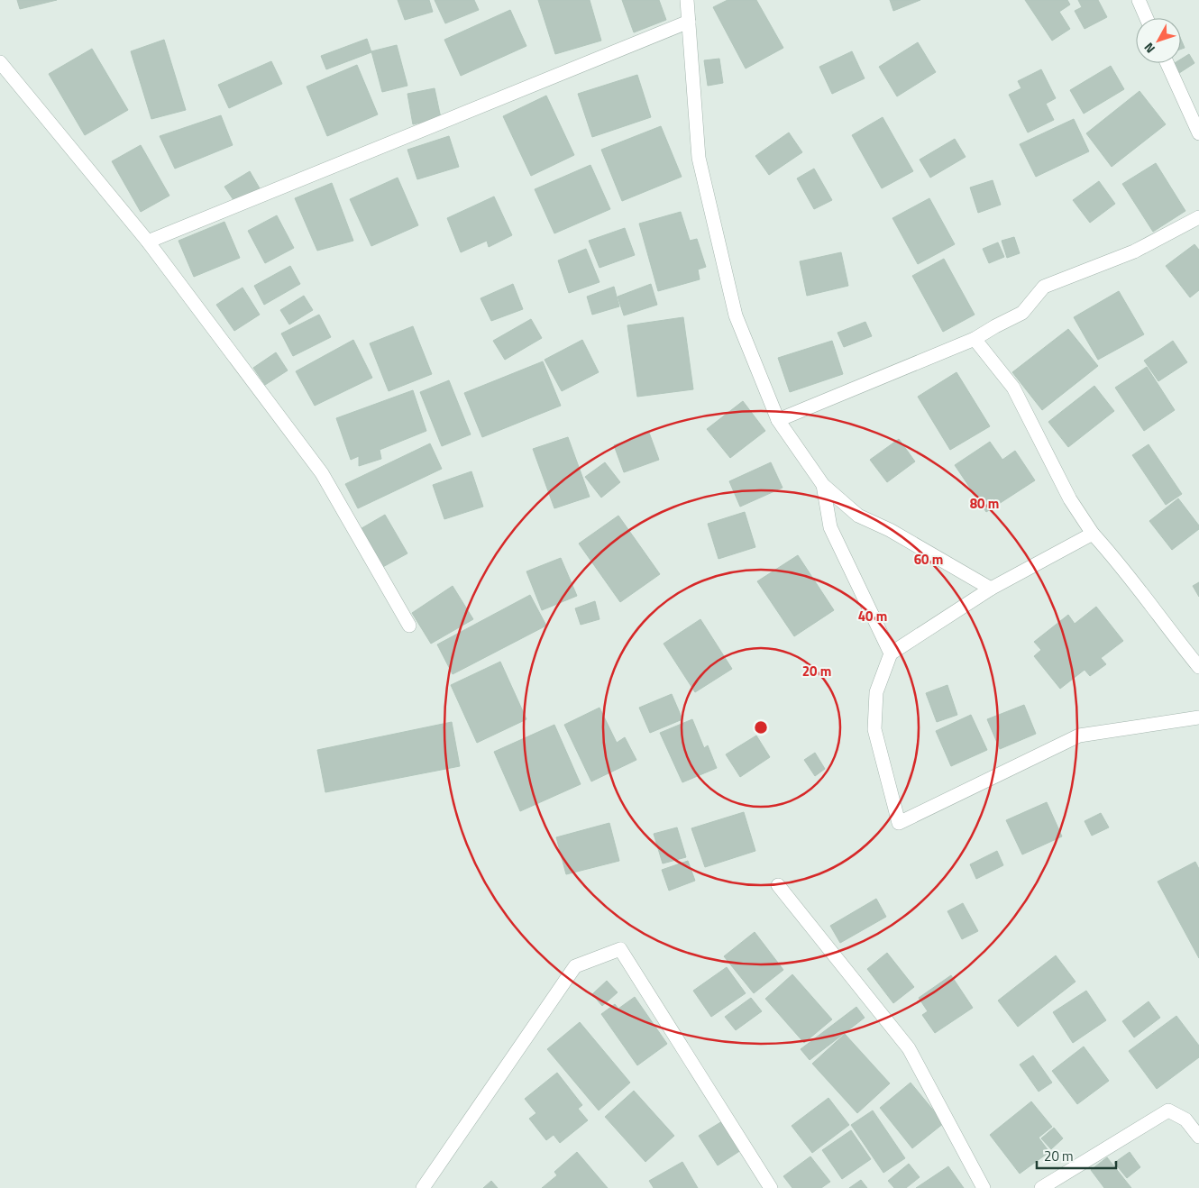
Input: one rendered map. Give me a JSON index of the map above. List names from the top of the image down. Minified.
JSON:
{"scale_bar":"20 m","north":"bottom left","rings":["80 m","60 m","40 m","20 m"]}
